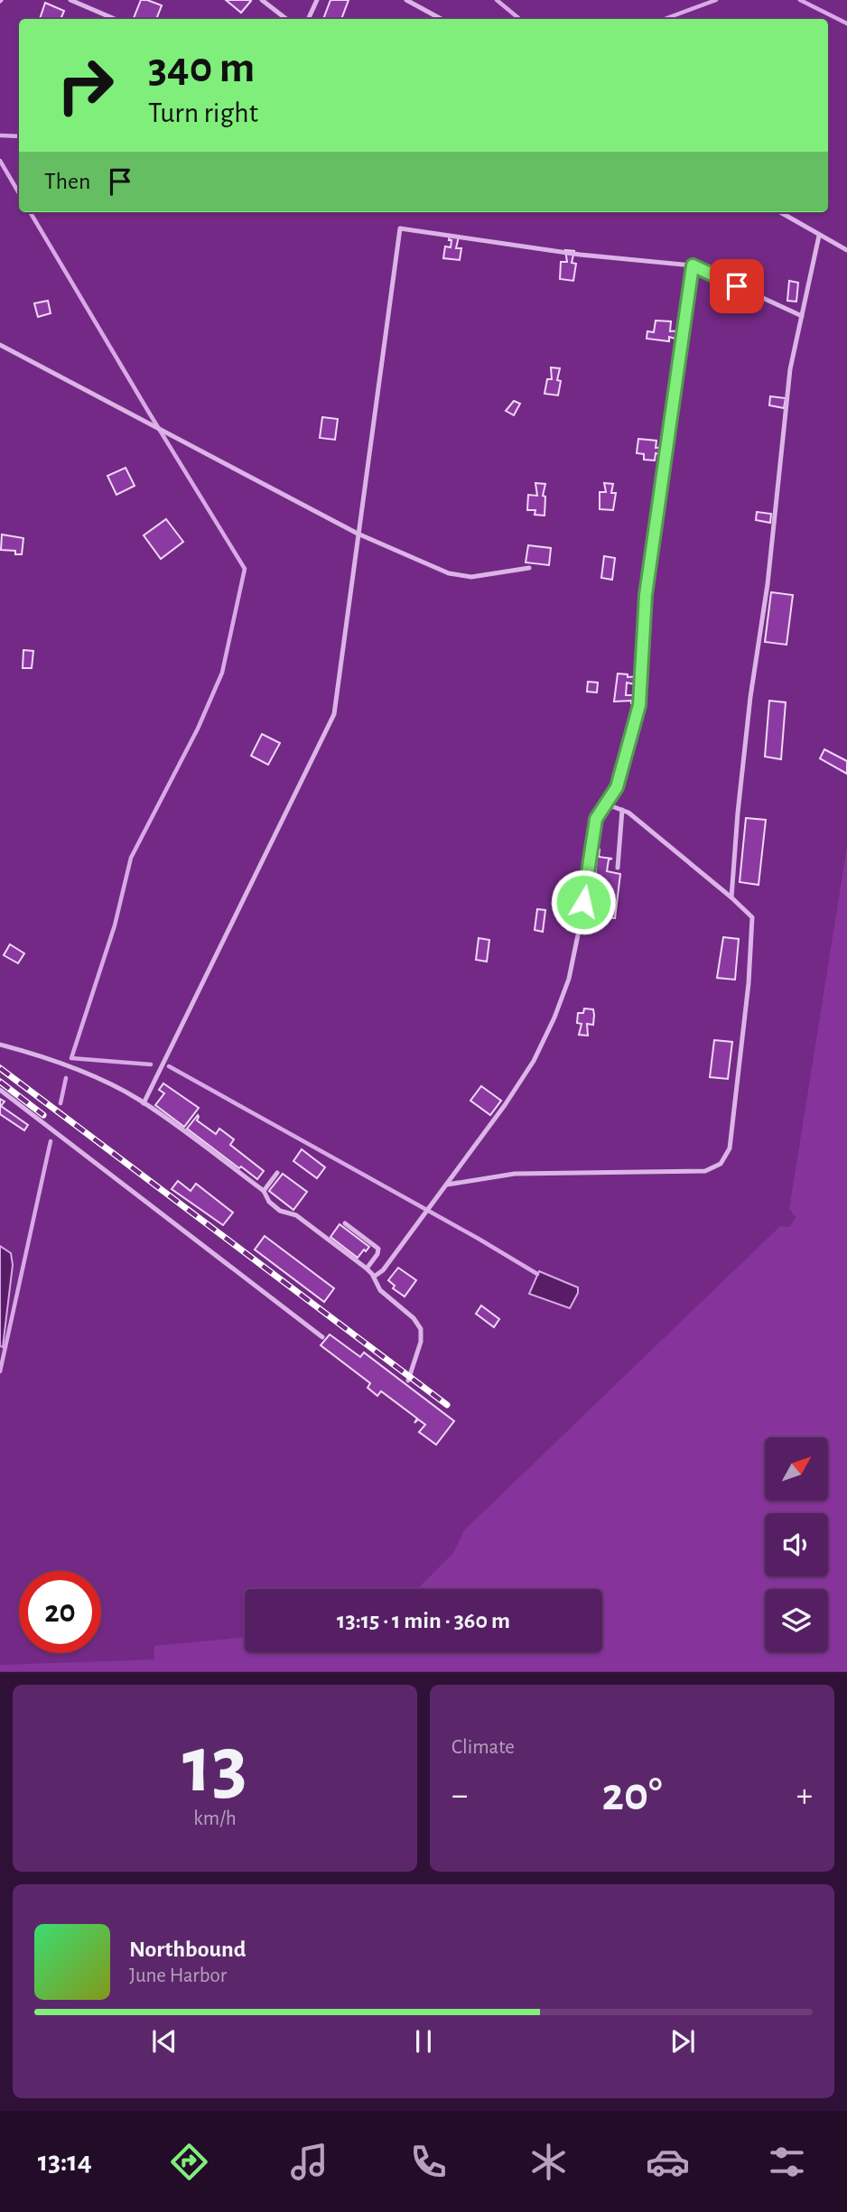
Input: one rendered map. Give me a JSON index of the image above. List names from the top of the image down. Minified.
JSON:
{"north":"top right","page":{"turn":["340 m","Turn right"],"then":"Then","limit":"20","trip":"13:15 · 1 min · 360 m","tile":[["13","km/h"],"Climate"],"heat":["−","20°","+"],"song":["Northbound","June Harbor"],"tabs":"13:14"}}
